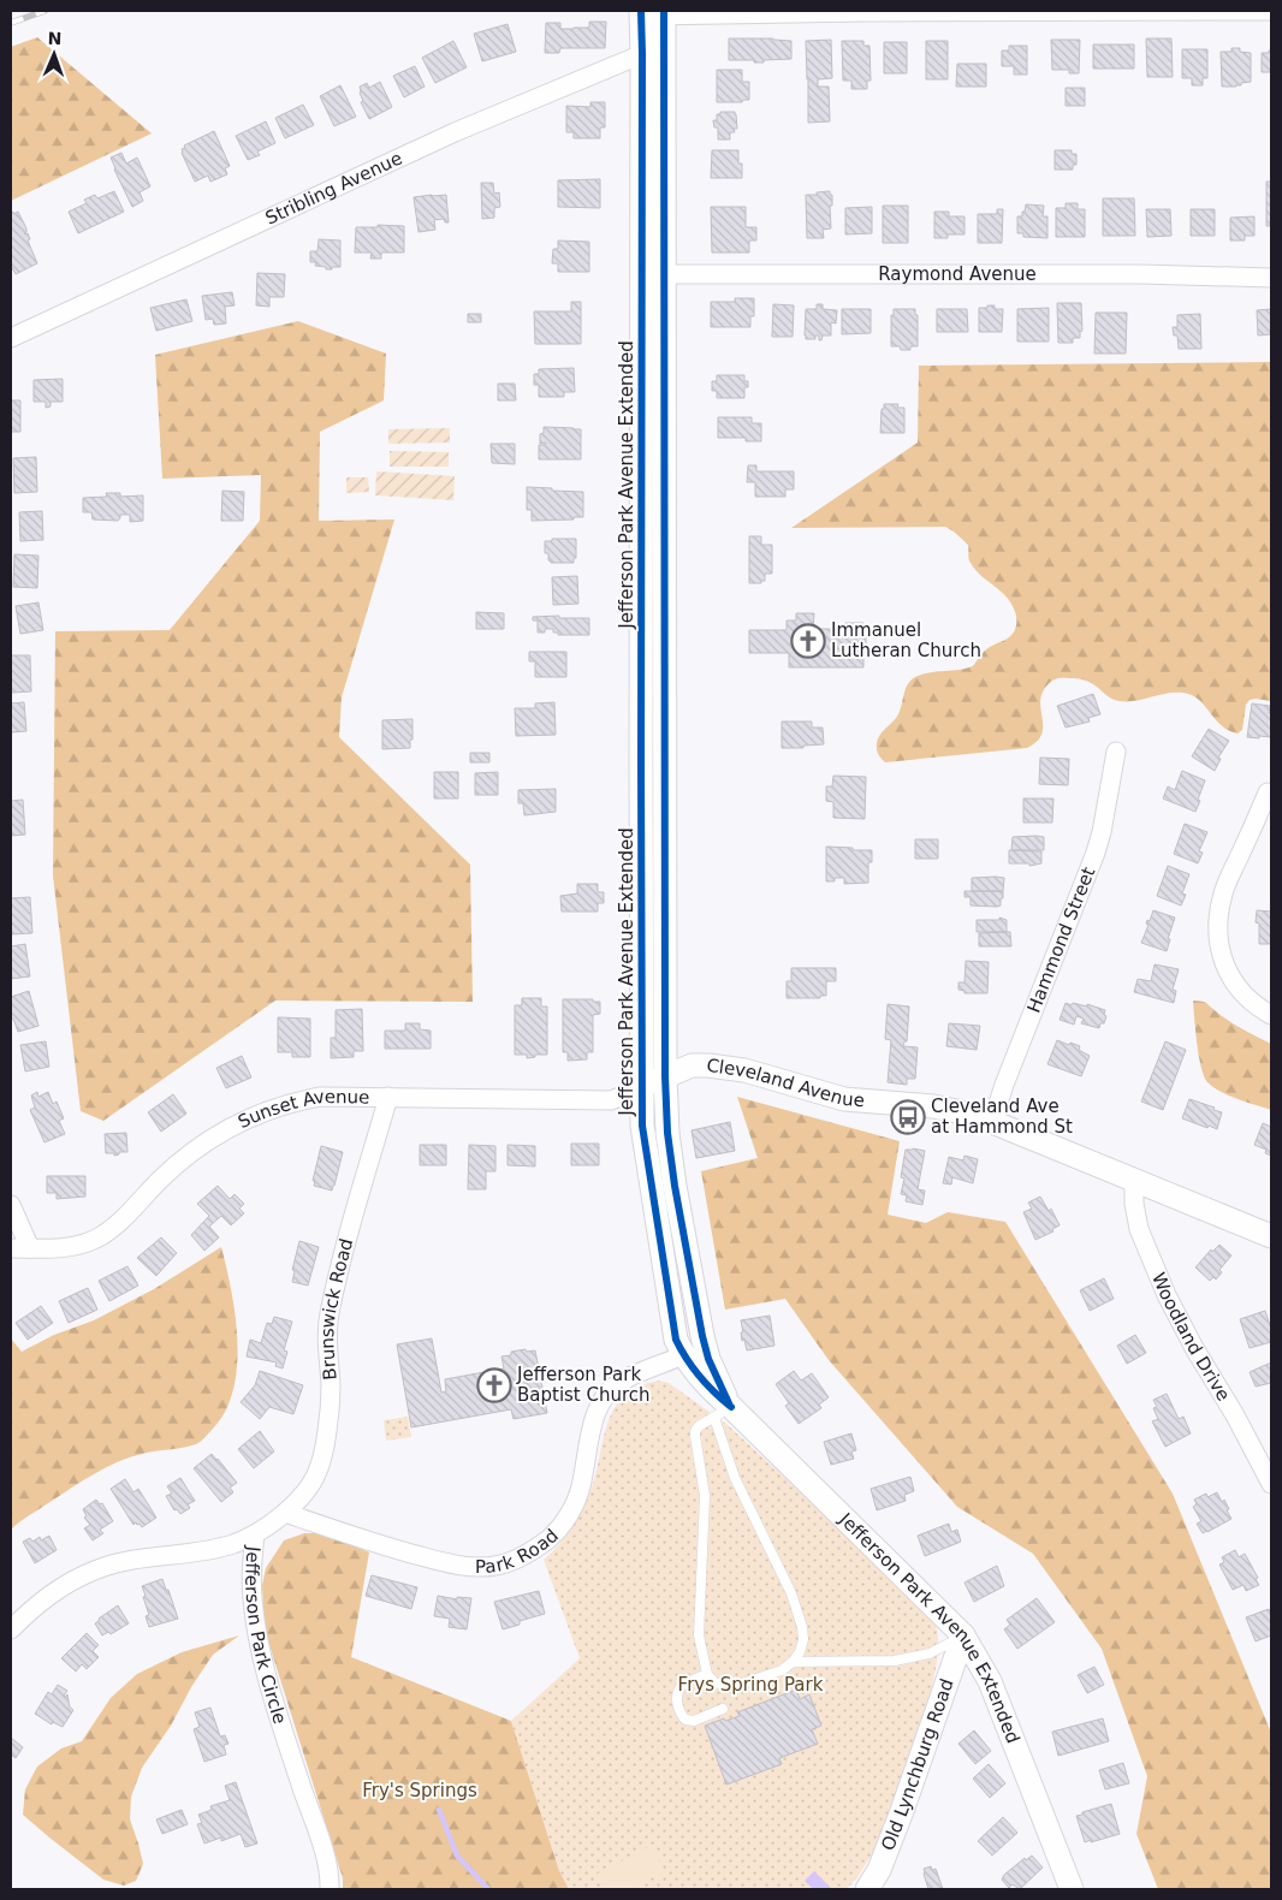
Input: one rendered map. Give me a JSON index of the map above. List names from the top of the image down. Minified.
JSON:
{"streets":{"street":["Stribling Avenue","Raymond Avenue","Jefferson Park Avenue Extended","Hammond Street","Cleveland Avenue","Sunset Avenue","Brunswick Road","Woodland Drive","Park Road","Jefferson Park Circle","Old Lynchburg Road"]},"crossings":[["Stribling Avenue","Jefferson Park Avenue Extended"],["Raymond Avenue","Jefferson Park Avenue Extended"],["Jefferson Park Avenue Extended","Cleveland Avenue"],["Jefferson Park Avenue Extended","Sunset Avenue"],["Jefferson Park Avenue Extended","Park Road"],["Jefferson Park Avenue Extended","Old Lynchburg Road"],["Hammond Street","Cleveland Avenue"],["Cleveland Avenue","Sunset Avenue"],["Cleveland Avenue","Woodland Drive"],["Sunset Avenue","Brunswick Road"],["Brunswick Road","Park Road"]],"parks":["Frys Spring Park","Fry's Springs"],"places":{"church":["Immanuel Lutheran Church","Jefferson Park Baptist Church"],"bus stop":["Cleveland Ave at Hammond St"]},"north":"top"}
